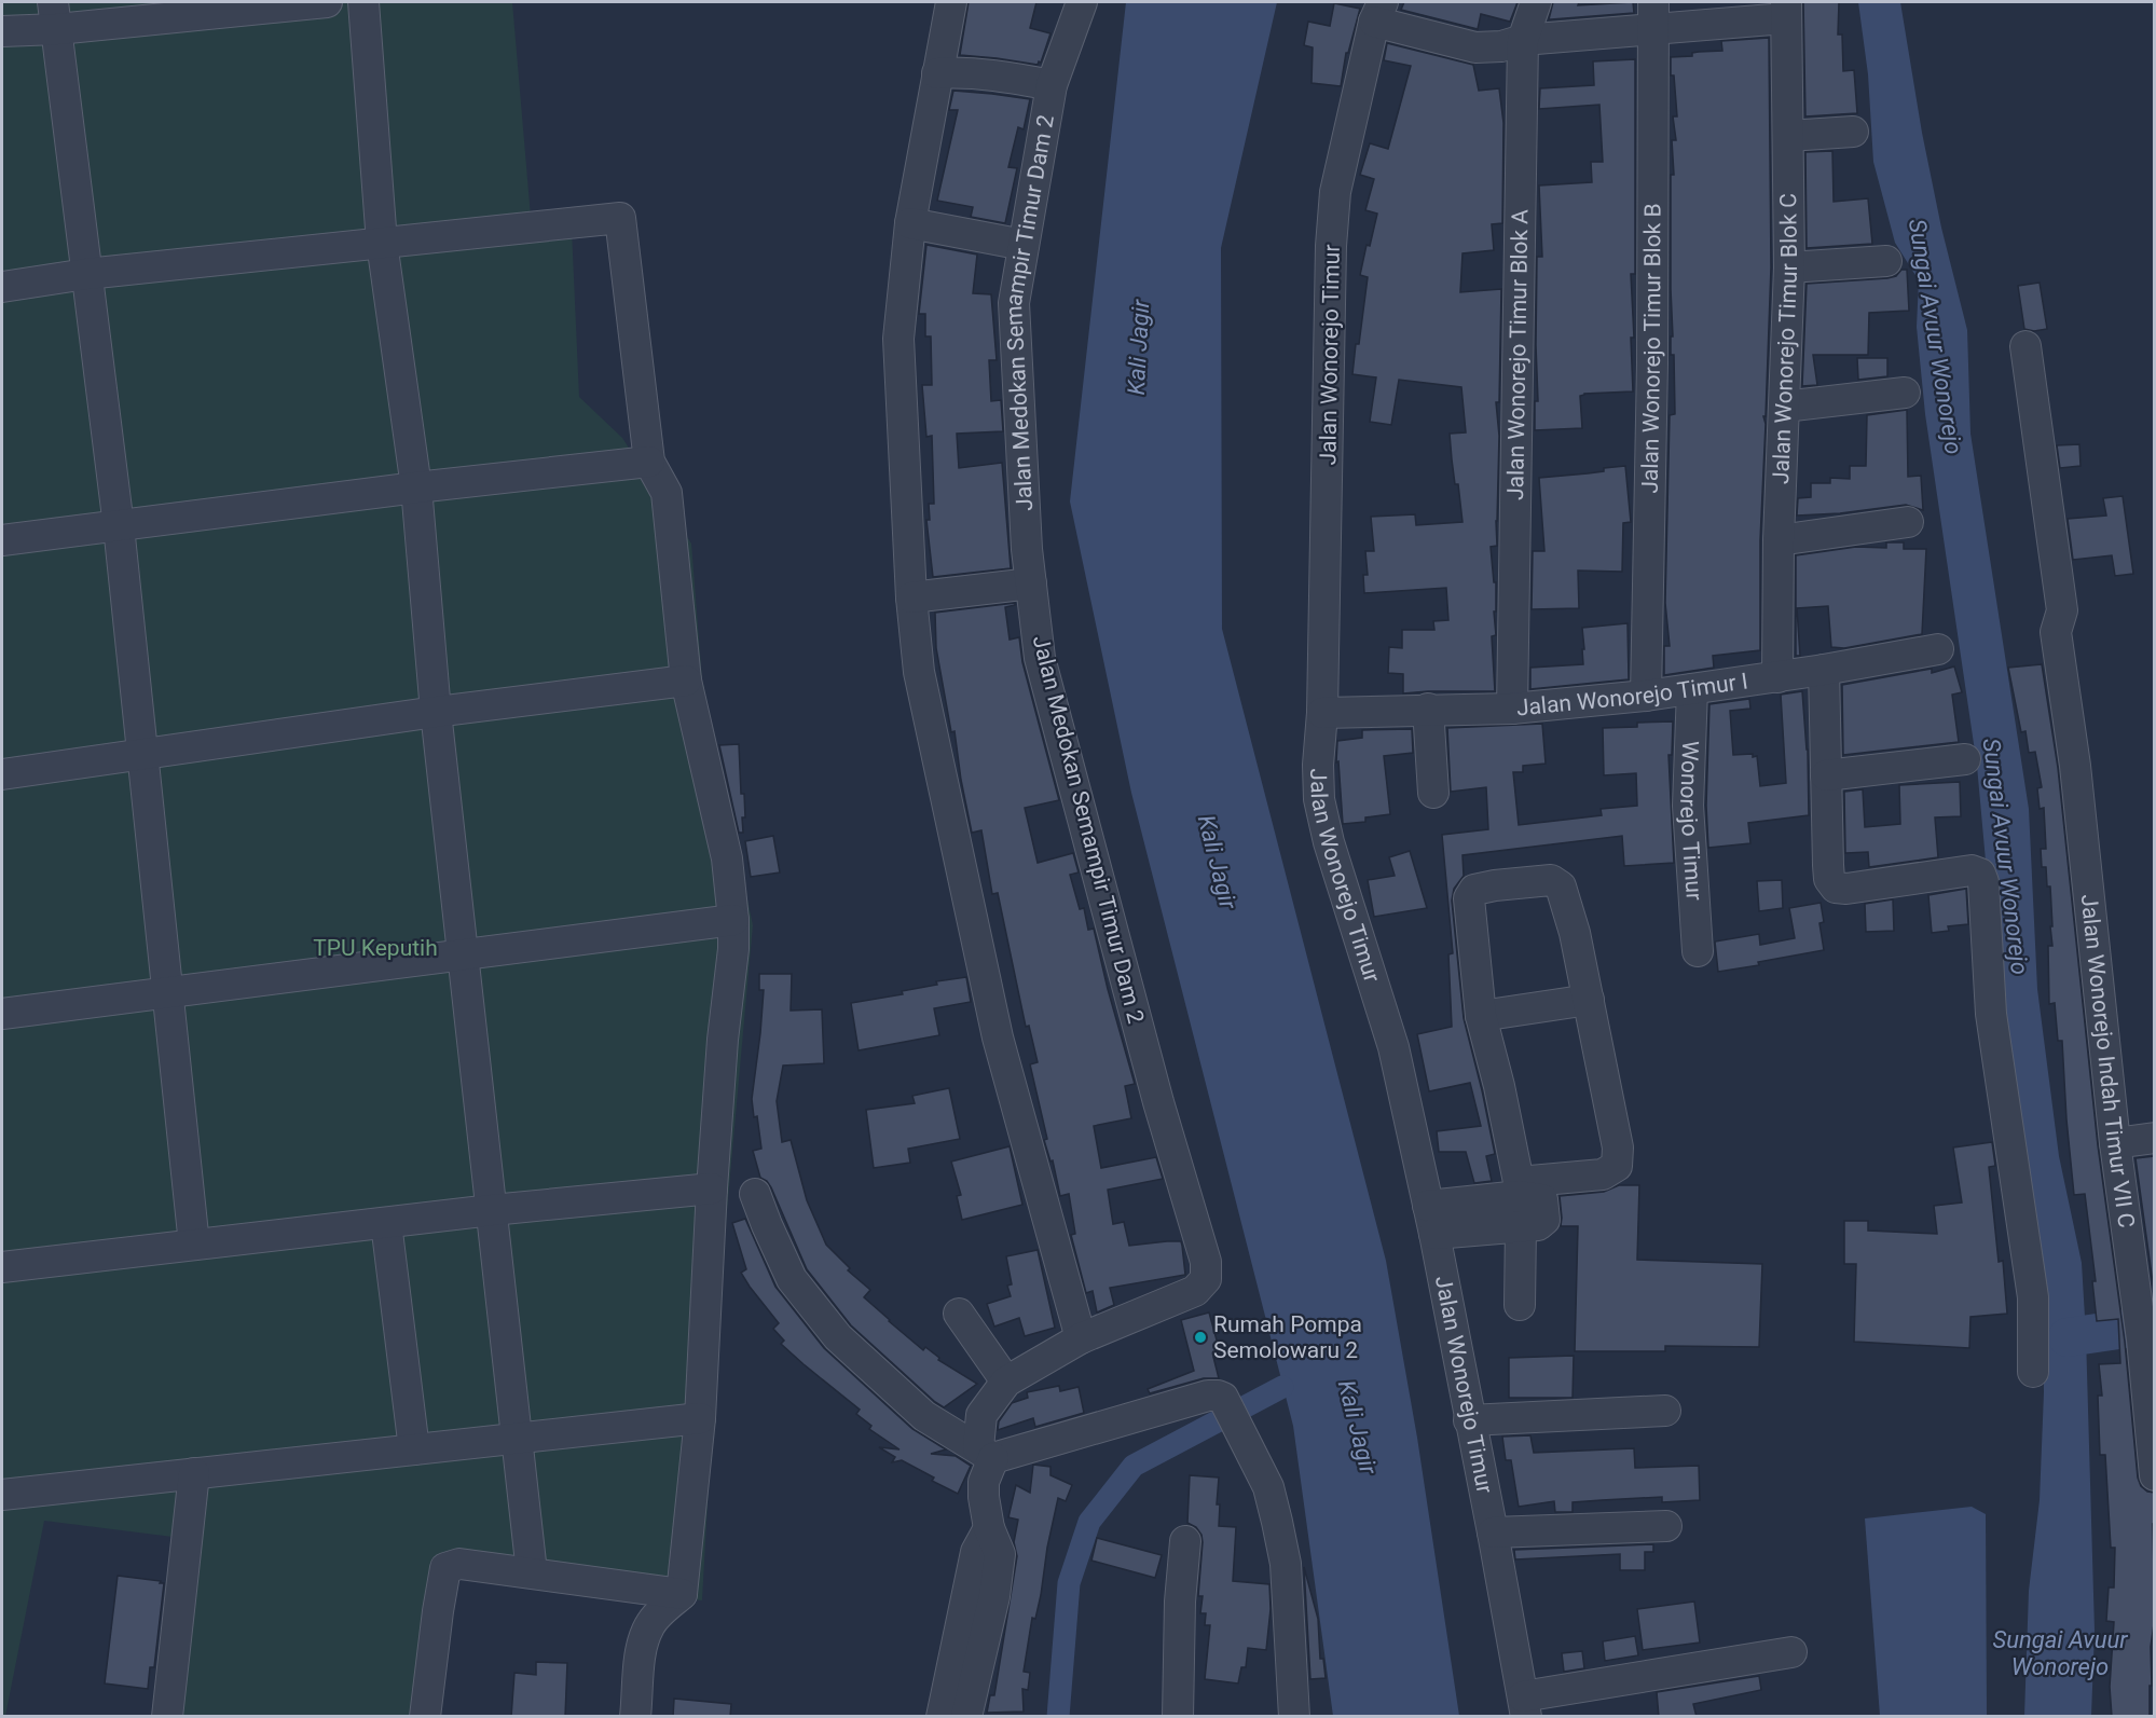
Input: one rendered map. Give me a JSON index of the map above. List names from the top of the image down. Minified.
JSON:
{"streets":{"street":["Jalan Medokan Semampir Timur Dam 2","Jalan Wonorejo Timur Blok C","Jalan Wonorejo Timur Blok B","Jalan Wonorejo Timur Blok A","Jalan Wonorejo Timur","Jalan Wonorejo Timur I","Wonorejo Timur","Jalan Wonorejo Indah Timur VII C"]},"crossings":[["Jalan Wonorejo Timur Blok C","Jalan Wonorejo Timur"],["Jalan Wonorejo Timur Blok C","Jalan Wonorejo Timur I"],["Jalan Wonorejo Timur Blok B","Jalan Wonorejo Timur"],["Jalan Wonorejo Timur Blok B","Jalan Wonorejo Timur I"],["Jalan Wonorejo Timur Blok A","Jalan Wonorejo Timur"],["Jalan Wonorejo Timur Blok A","Jalan Wonorejo Timur I"],["Jalan Wonorejo Timur","Jalan Wonorejo Timur I"],["Jalan Wonorejo Timur I","Wonorejo Timur"]],"water":["Sungai Avuur Wonorejo","Kali Jagir"],"parks":["TPU Keputih"],"places":["Rumah Pompa Semolowaru 2"]}
